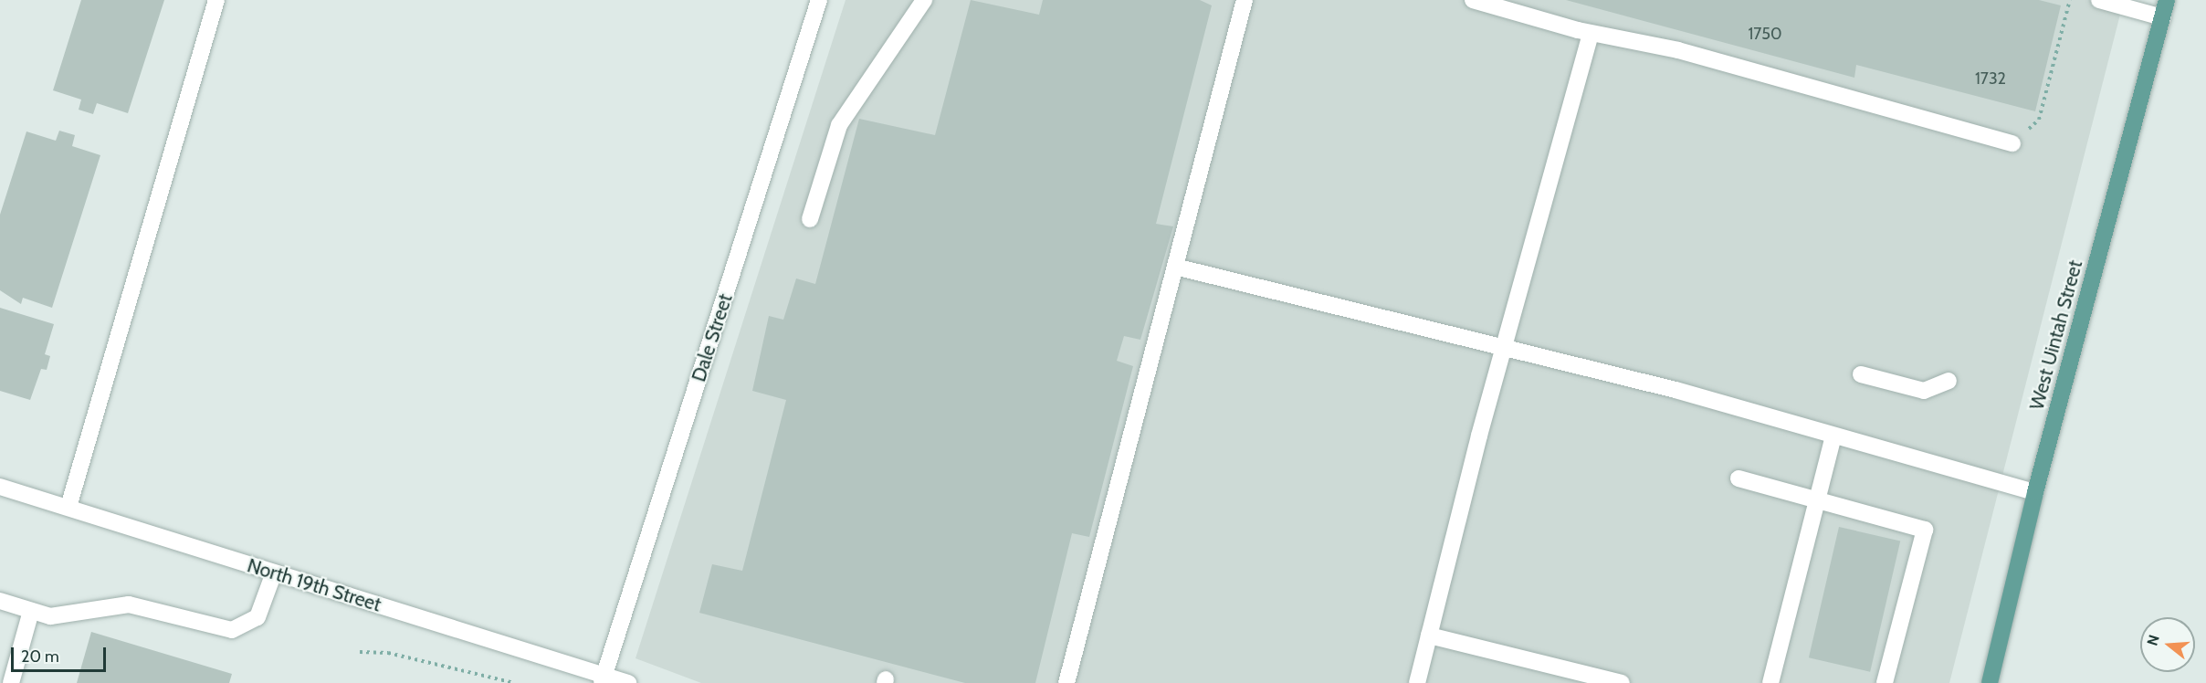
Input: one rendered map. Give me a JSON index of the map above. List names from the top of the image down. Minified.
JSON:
{"streets":{"main road":["West Uintah Street"],"street":["Dale Street","North 19th Street"]},"crossings":[["Dale Street","North 19th Street"]],"house_numbers":["1750","1732"],"scale_bar":"20 m","north":"left"}
